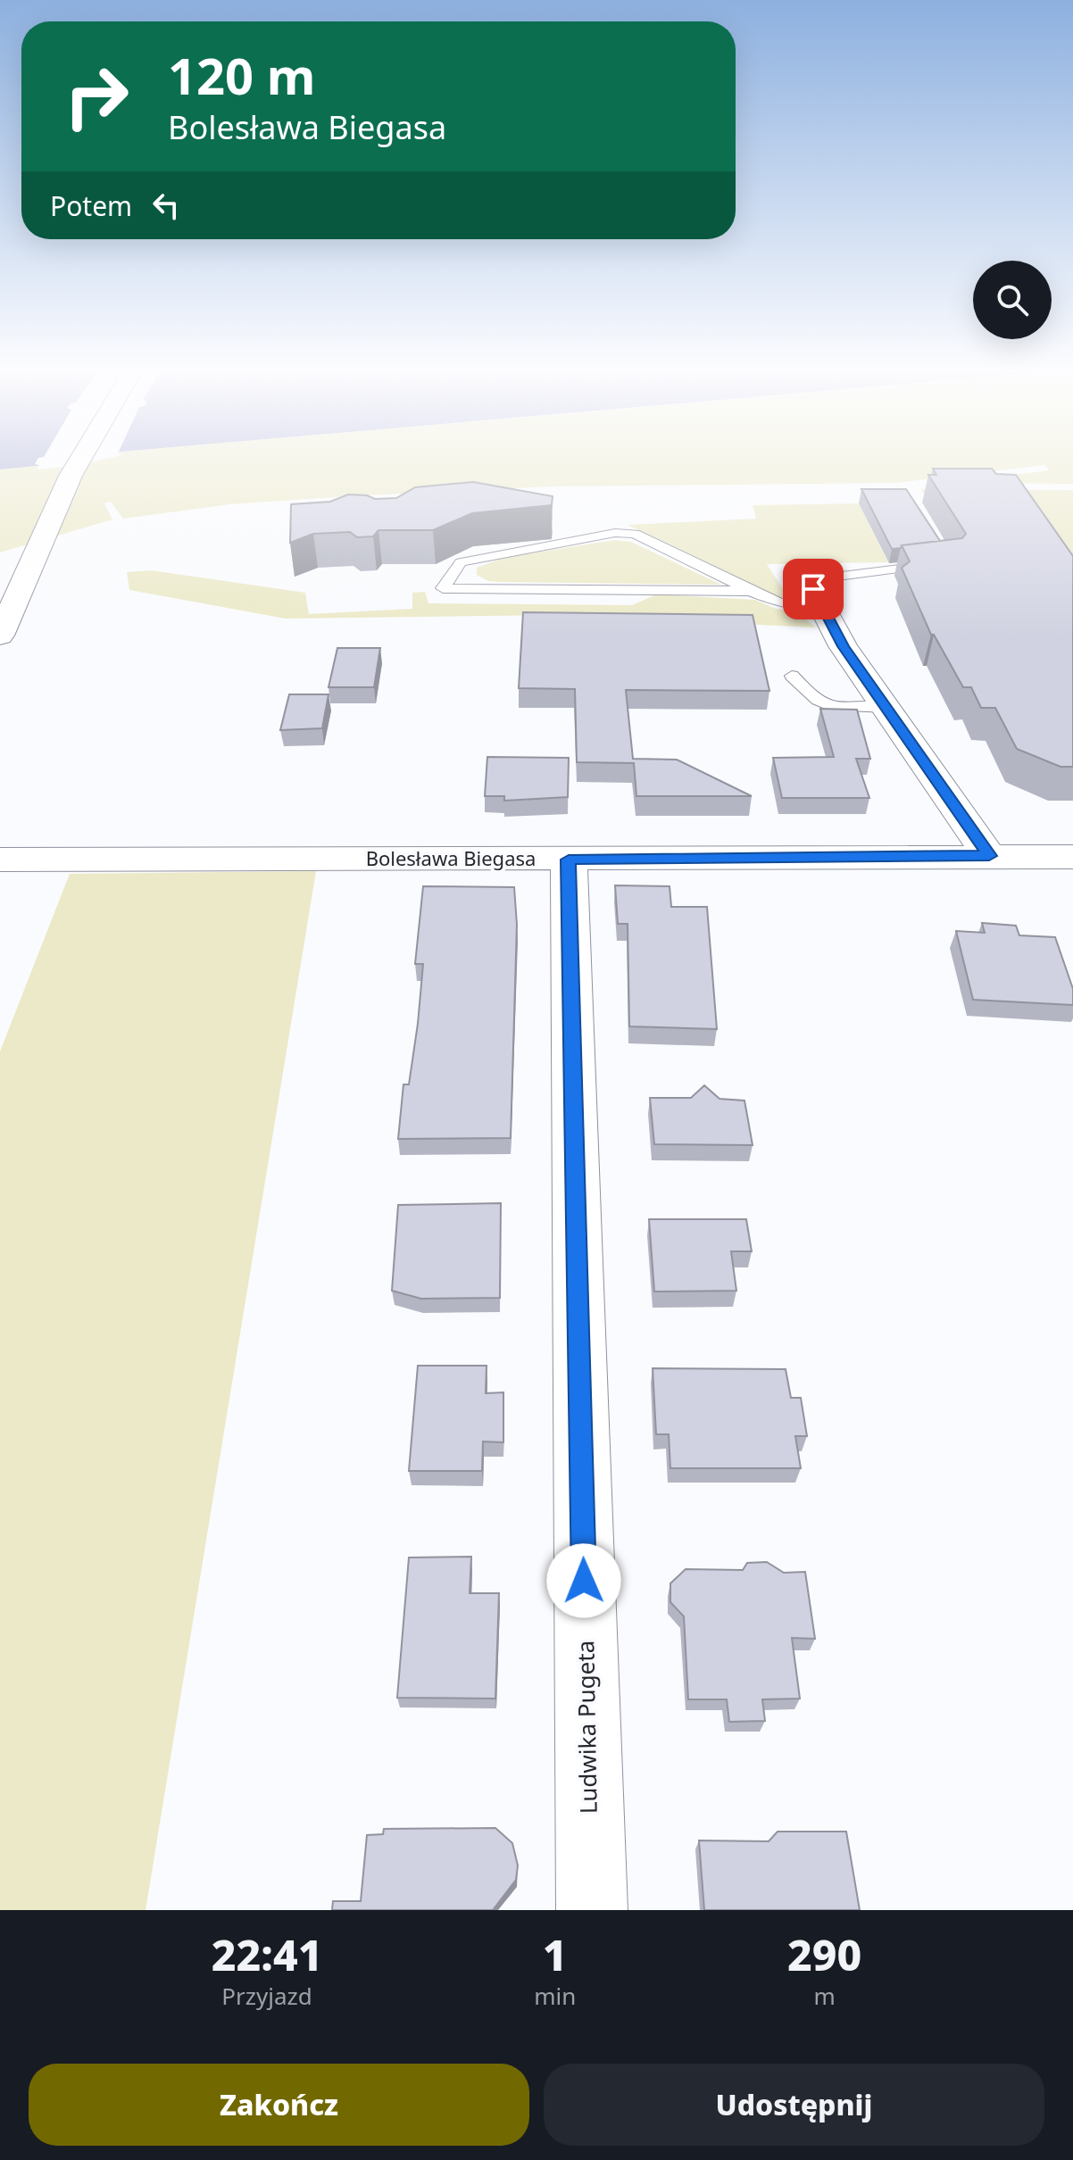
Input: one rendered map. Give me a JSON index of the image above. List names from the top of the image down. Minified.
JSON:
{"streets":{"street":["Bolesława Biegasa","Ludwika Pugeta"]},"crossings":[["Bolesława Biegasa","Ludwika Pugeta"]],"page":{"turn":["120 m","Bolesława Biegasa"],"then":"Potem","eta":["22:41","Przyjazd","1","min","290","m"],"buttons":["Zakończ","Udostępnij"]}}
